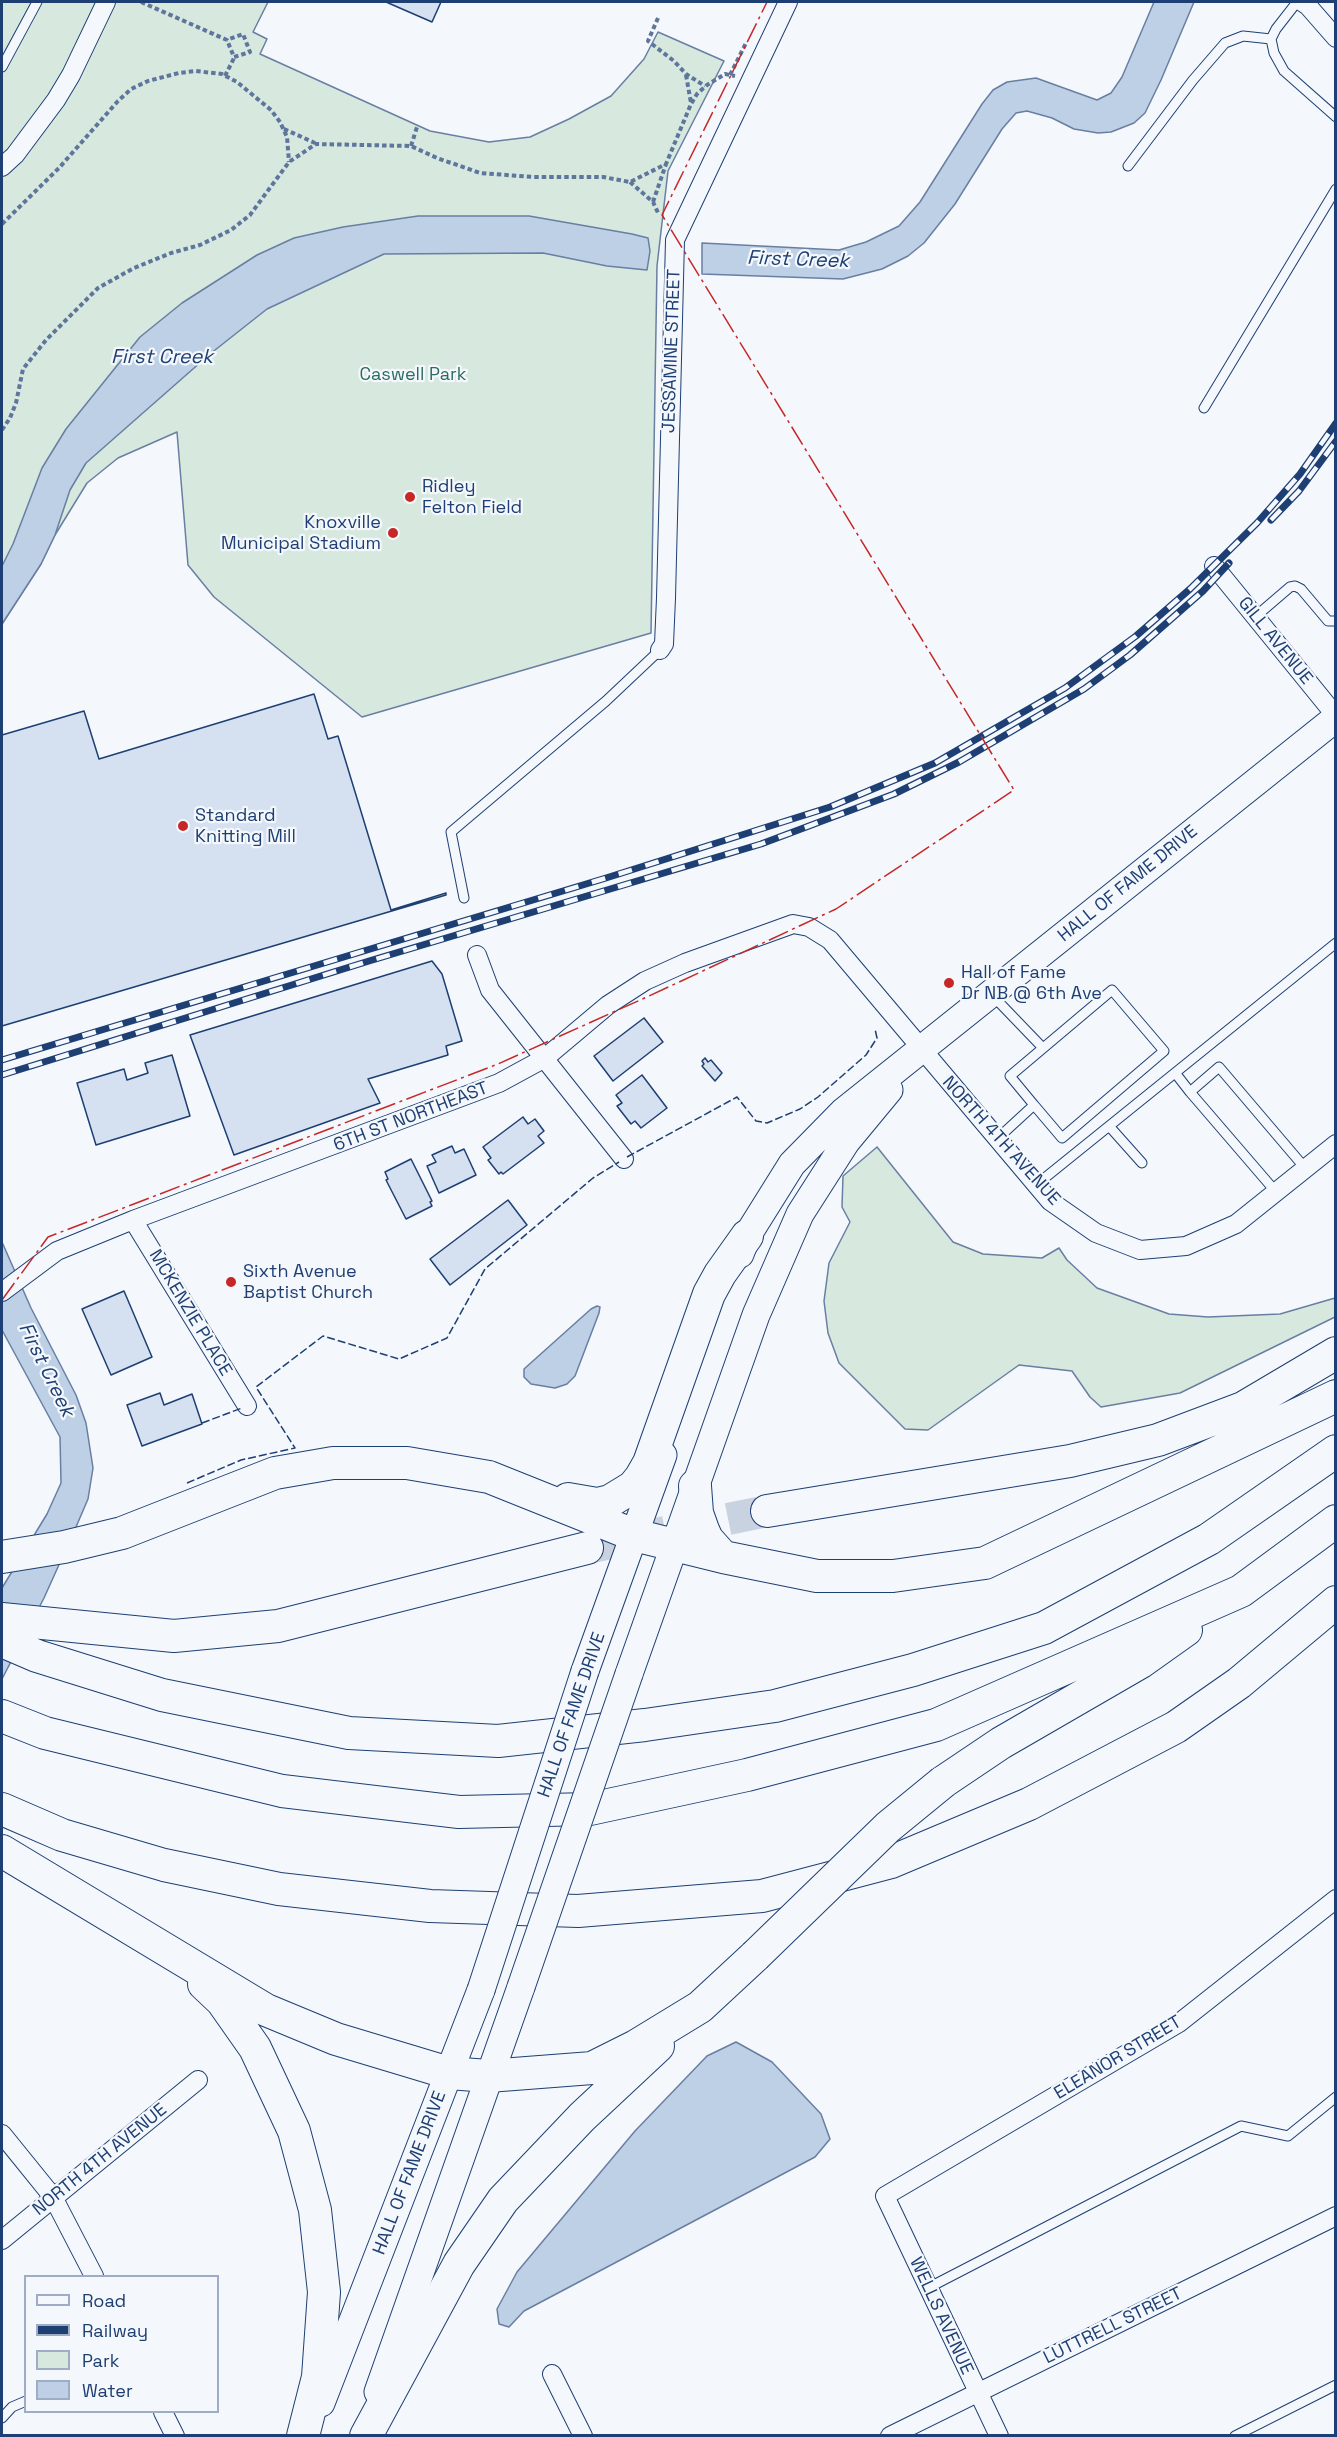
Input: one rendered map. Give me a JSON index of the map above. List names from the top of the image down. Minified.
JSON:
{"streets":{"main road":["HALL OF FAME DRIVE"],"street":["JESSAMINE STREET","GILL AVENUE","6TH ST NORTHEAST","NORTH 4TH AVENUE","MCKENZIE PLACE","ELEANOR STREET","WELLS AVENUE","LUTTRELL STREET"]},"crossings":[["GILL AVENUE","HALL OF FAME DRIVE"],["HALL OF FAME DRIVE","NORTH 4TH AVENUE"],["6TH ST NORTHEAST","NORTH 4TH AVENUE"],["6TH ST NORTHEAST","MCKENZIE PLACE"],["ELEANOR STREET","WELLS AVENUE"],["WELLS AVENUE","LUTTRELL STREET"]],"water":["First Creek"],"parks":["Caswell Park"],"places":["Ridley Felton Field","Knoxville Municipal Stadium","Standard Knitting Mill","Hall of Fame Dr NB @ 6th Ave","Sixth Avenue Baptist Church"],"legend":["Road","Railway","Park","Water"]}
